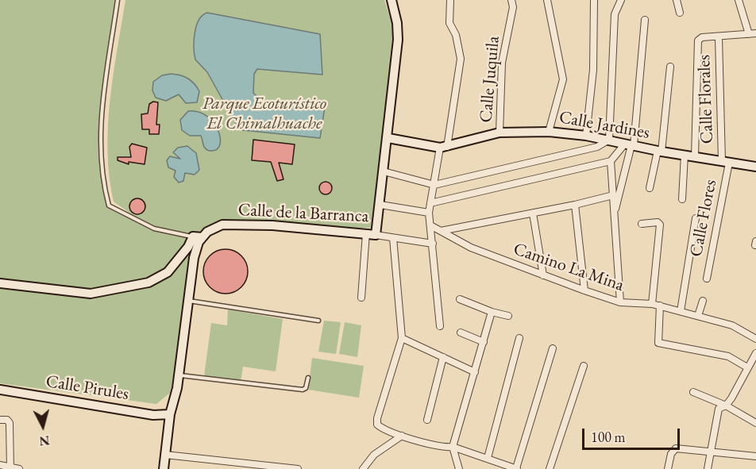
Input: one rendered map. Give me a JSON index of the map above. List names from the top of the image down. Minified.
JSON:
{"streets":{"main road":["Calle Jardines","Calle de la Barranca","Calle Pirules"],"street":["Calle Juquila","Calle Florales","Calle Flores","Camino La Mina"]},"crossings":[["Calle Juquila","Calle Jardines"],["Calle Florales","Calle Jardines"],["Calle Florales","Calle Flores"],["Calle Jardines","Calle de la Barranca"],["Calle Jardines","Calle Flores"]],"parks":["Parque Ecoturístico El Chimalhuache"],"scale_bar":"100 m","north":"bottom"}
